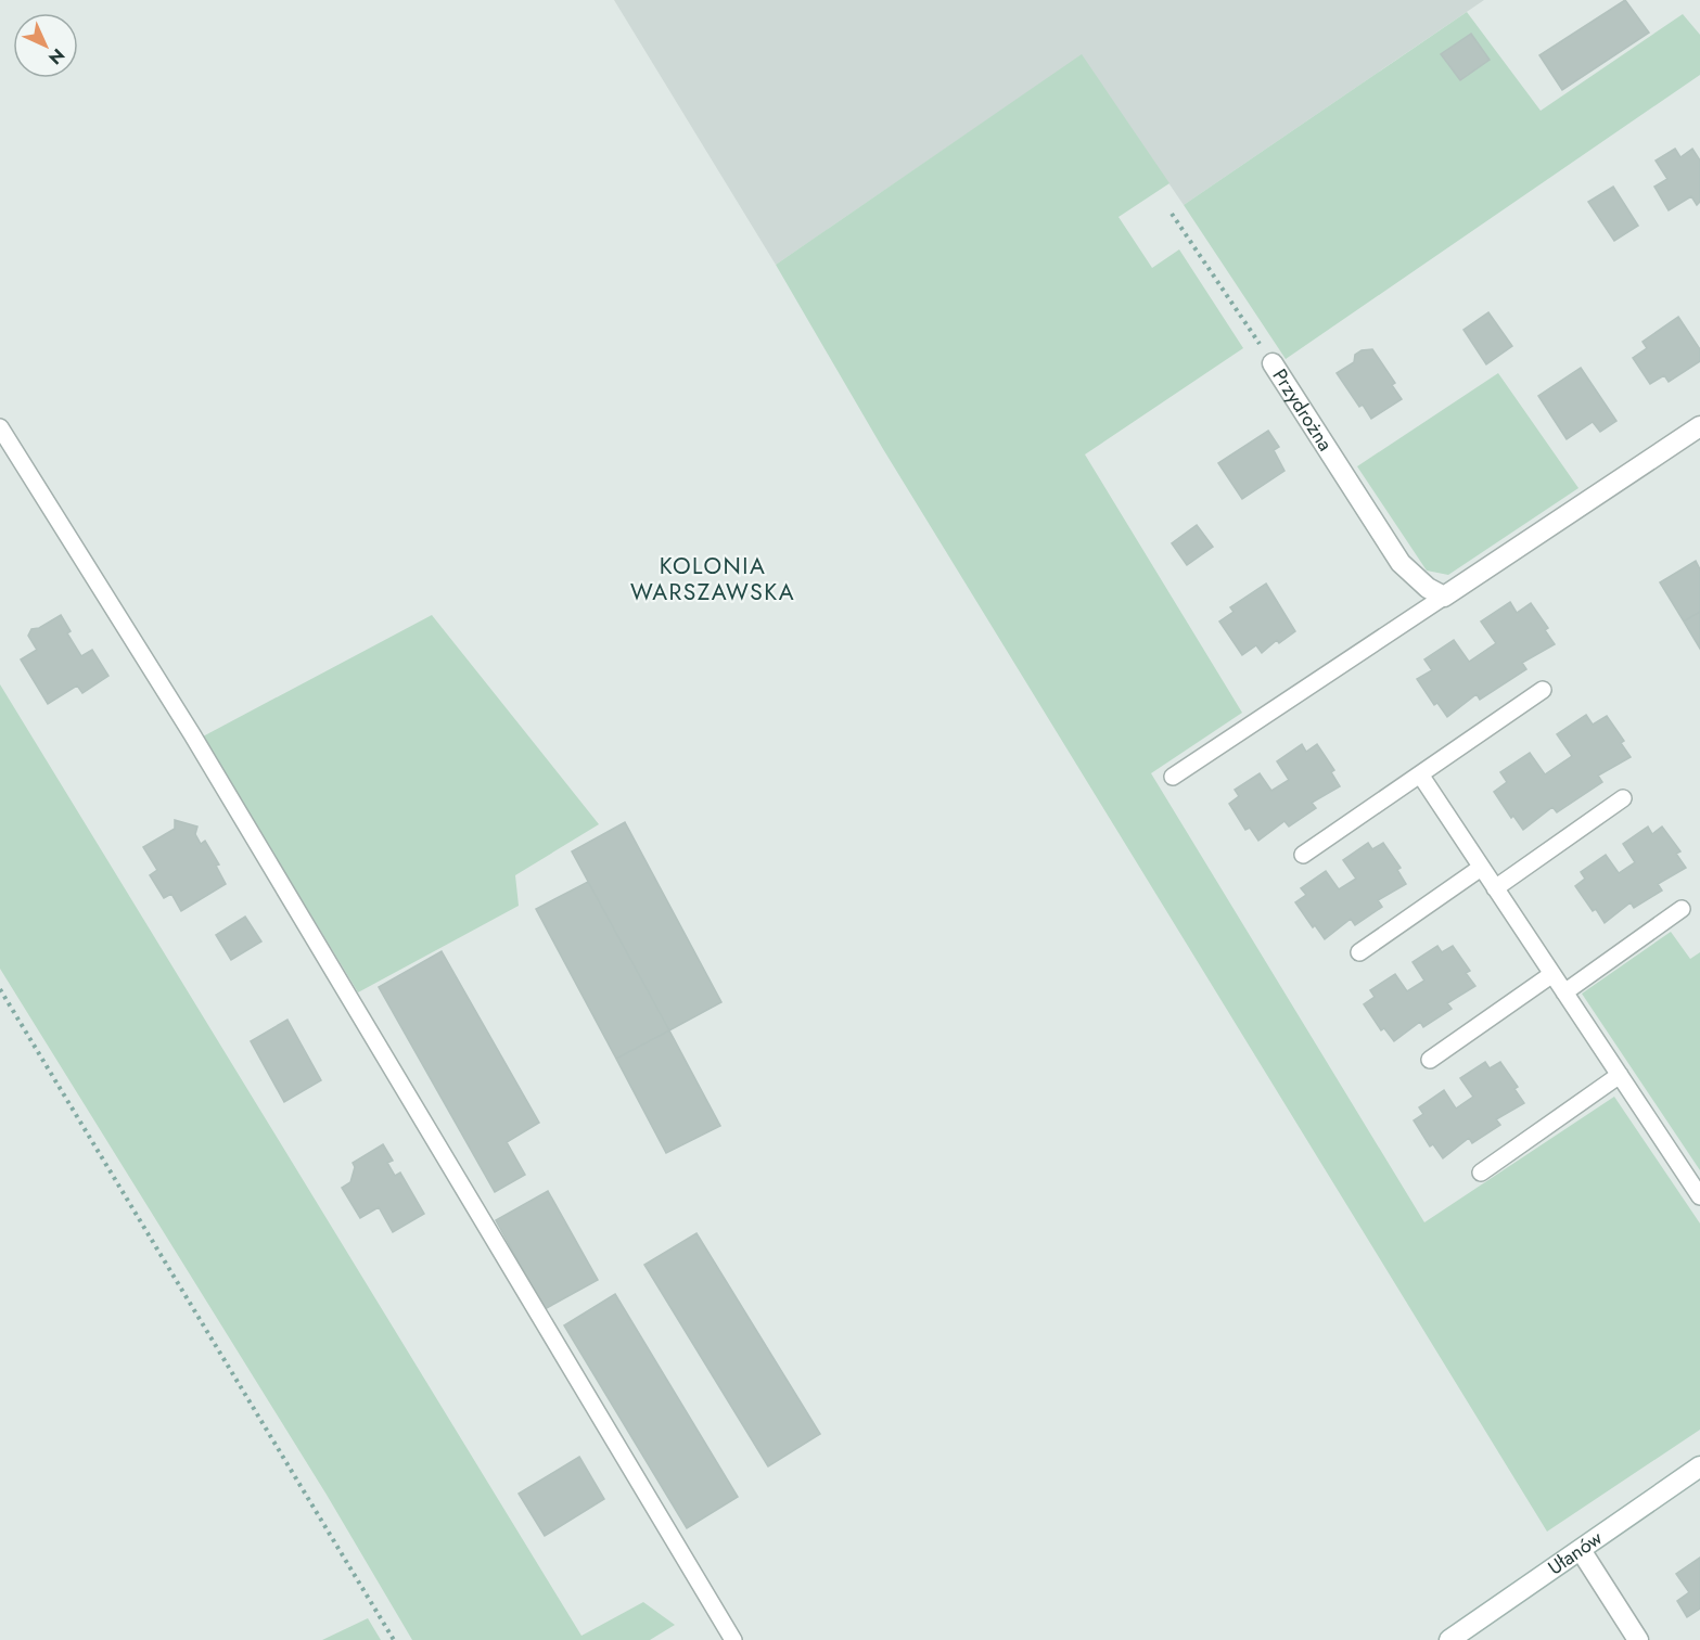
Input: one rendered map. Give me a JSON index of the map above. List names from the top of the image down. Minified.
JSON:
{"streets":{"street":["Przydrożna","Ułanów"]},"districts":["KOLONIA WARSZAWSKA"],"north":"bottom right"}
